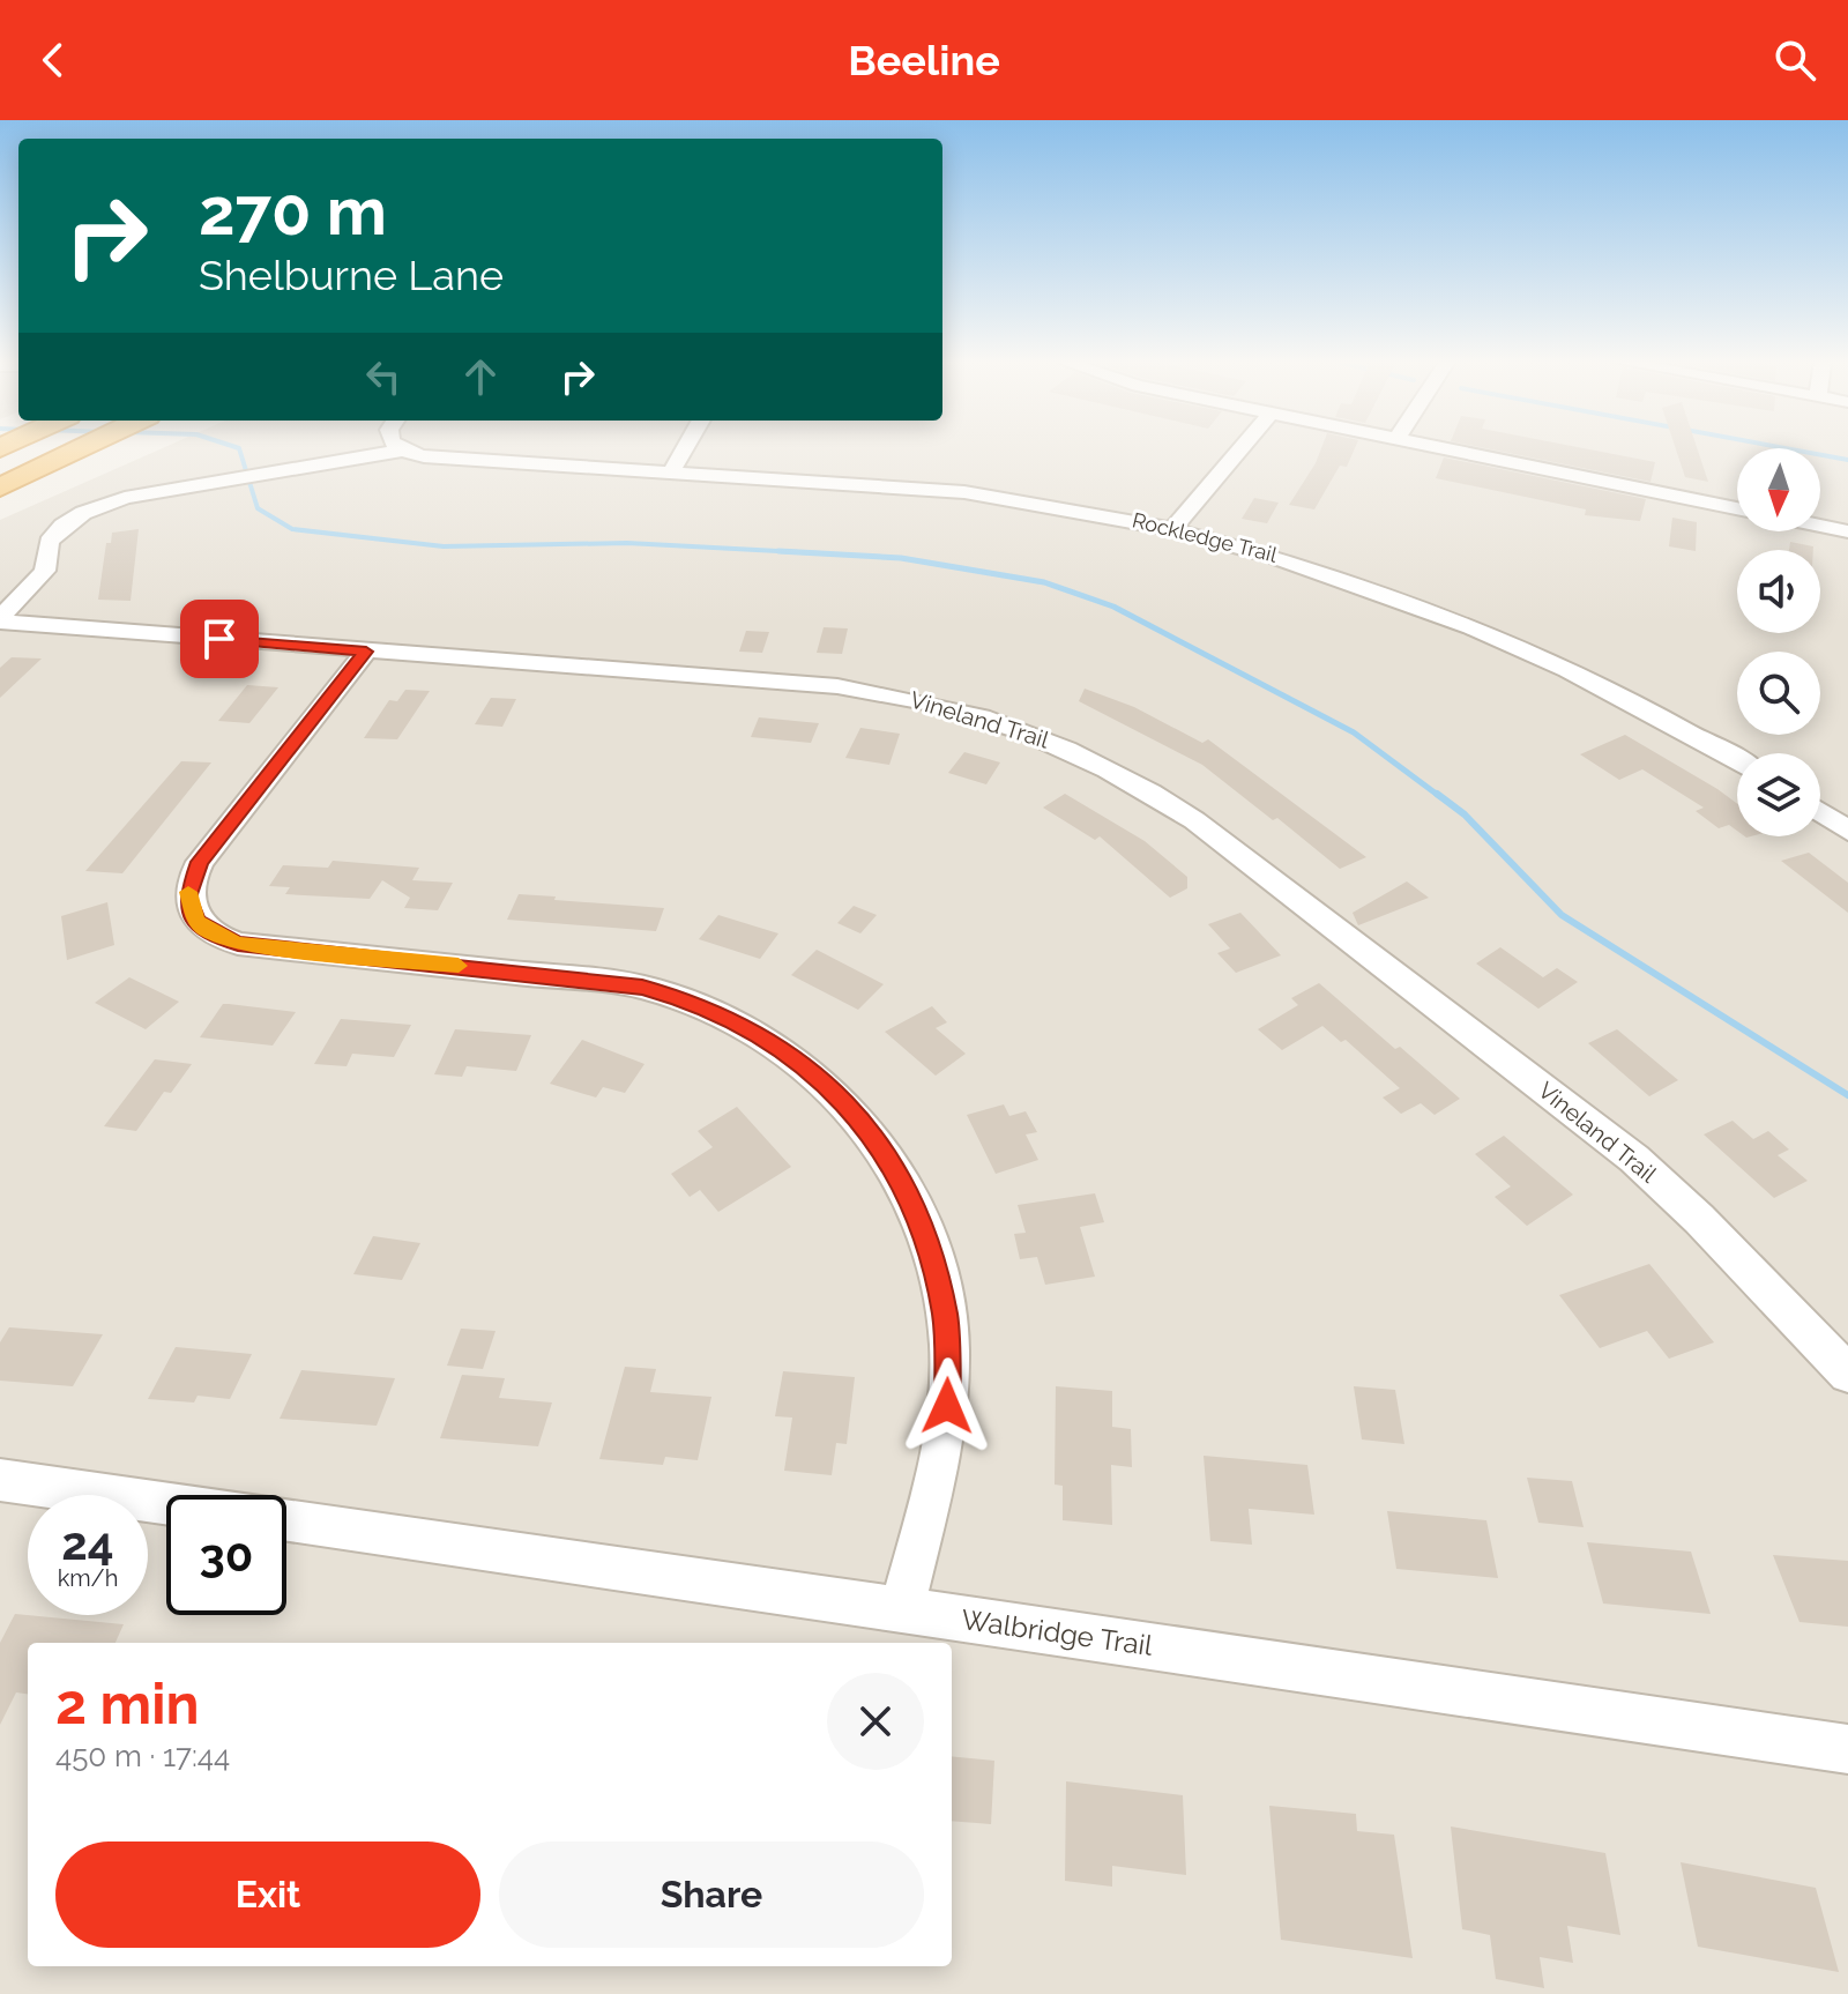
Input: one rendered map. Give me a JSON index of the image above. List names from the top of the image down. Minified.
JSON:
{"streets":{"street":["Rockledge Trail","Vineland Trail","Walbridge Trail"]},"north":"bottom","page":{"header":"Beeline","turn":["270 m","Shelburne Lane"],"speed":"24 km/h","limit":"30","heading":["2 min","450 m · 17:44"],"buttons":["Exit","Share"]}}
